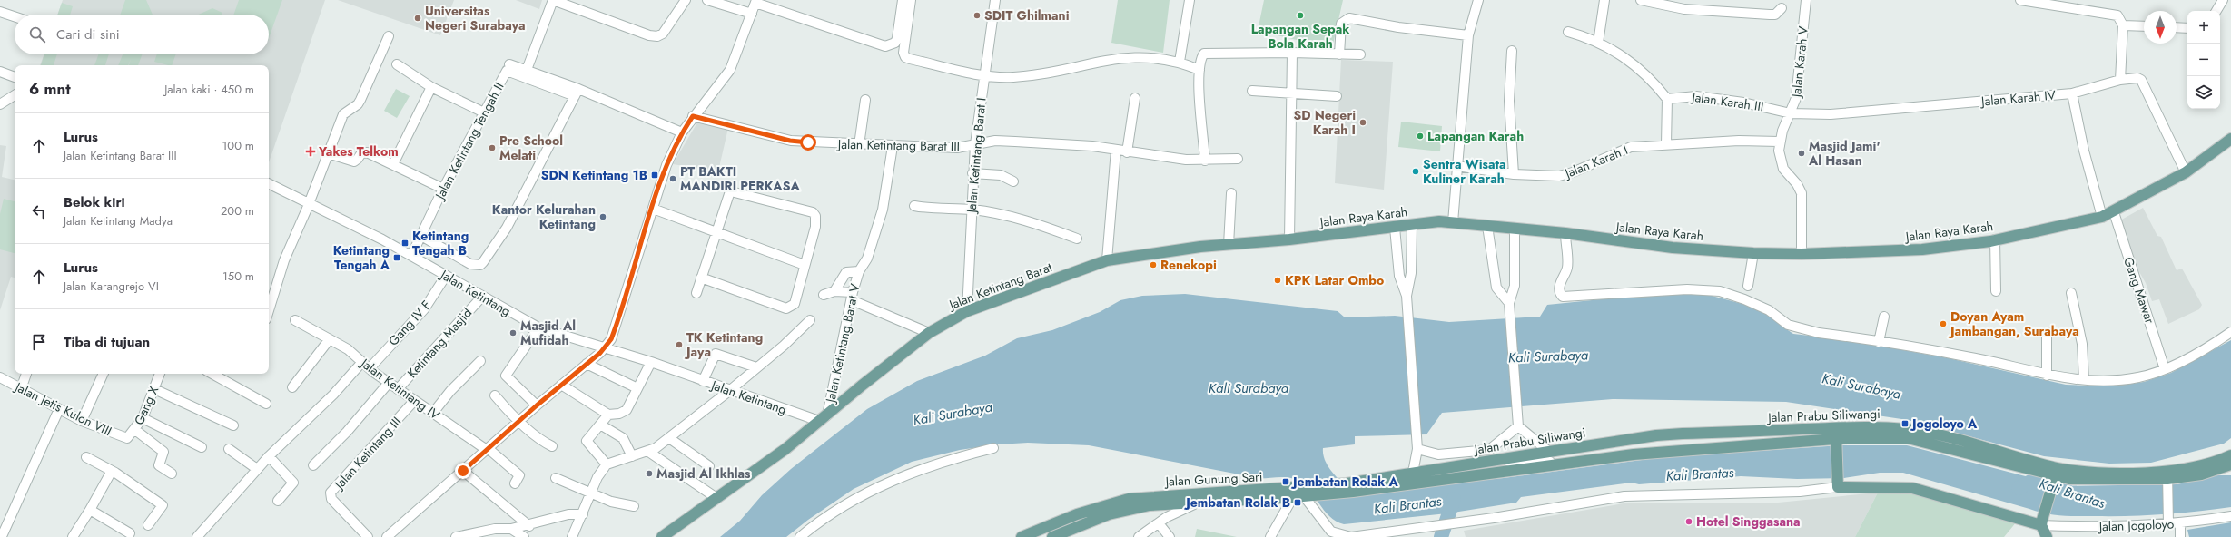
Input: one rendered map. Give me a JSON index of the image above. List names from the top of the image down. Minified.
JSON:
{"streets":{"main road":["Jalan Raya Karah","Jalan Ketintang Barat","Jalan Prabu Siliwangi","Jalan Gunung Sari"],"street":["Jalan Karah V","Jalan Karah IV","Jalan Karah III","Jalan Ketintang Tengah II","Jalan Ketintang Barat III","Jalan Ketintang Barat I","Jalan Karah I","Gang Mawar","Jalan Ketintang","Gang IV F","Ketintang Masjid","Jalan Ketintang Barat V","Jalan Ketintang IV","Gang X","Jalan Jetis Kulon VIII","Jalan Ketintang III","Jalan Jogoloyo"]},"crossings":[["Jalan Karah V","Jalan Karah IV"],["Jalan Karah V","Jalan Karah III"],["Jalan Karah V","Jalan Karah I"],["Jalan Karah IV","Jalan Karah III"],["Jalan Karah IV","Jalan Raya Karah"],["Jalan Ketintang Tengah II","Jalan Ketintang"],["Jalan Ketintang Barat III","Jalan Ketintang Barat I"],["Jalan Ketintang Barat III","Jalan Ketintang Barat V"],["Jalan Ketintang Barat I","Jalan Ketintang Barat"],["Jalan Raya Karah","Jalan Ketintang Barat"],["Jalan Raya Karah","Gang Mawar"],["Jalan Ketintang Barat","Jalan Ketintang"],["Jalan Ketintang Barat","Jalan Ketintang Barat V"],["Jalan Ketintang","Gang IV F"],["Jalan Ketintang","Ketintang Masjid"],["Jalan Ketintang","Jalan Ketintang Barat V"],["Gang IV F","Jalan Ketintang IV"],["Ketintang Masjid","Jalan Ketintang IV"],["Jalan Ketintang IV","Jalan Ketintang III"],["Gang X","Jalan Jetis Kulon VIII"],["Jalan Prabu Siliwangi","Jalan Gunung Sari"]],"water":["Kali Surabaya","Kali Brantas"],"places":{"other":["SDIT Ghilmani","Lapangan Sepak Bola Karah","Universitas Negeri Surabaya","SD Negeri Karah I","Lapangan Karah","Pre School Melati","Masjid Jami' Al Hasan","Sentra Wisata Kuliner Karah","PT BAKTI MANDIRI PERKASA","Kantor Kelurahan Ketintang","Renekopi","KPK Latar Ombo","Doyan Ayam Jambangan, Surabaya","Masjid Al Mufidah","TK Ketintang Jaya","Masjid Al Ikhlas","Hotel Singgasana"],"health":["Yakes Telkom"],"transit":["SDN Ketintang 1B","Ketintang Tengah B","Ketintang Tengah A","Jogoloyo A","Jembatan Rolak A","Jembatan Rolak B"]},"north":"bottom","page":{"map_buttons":["+","−"],"search":"Cari di sini","heading":["6 mnt","Jalan kaki · 450 m"],"list":[["Lurus","Jalan Ketintang Barat III","100 m"],["Belok kiri","Jalan Ketintang Madya","200 m"],["Lurus","Jalan Karangrejo VI","150 m"],"Tiba di tujuan"]}}
